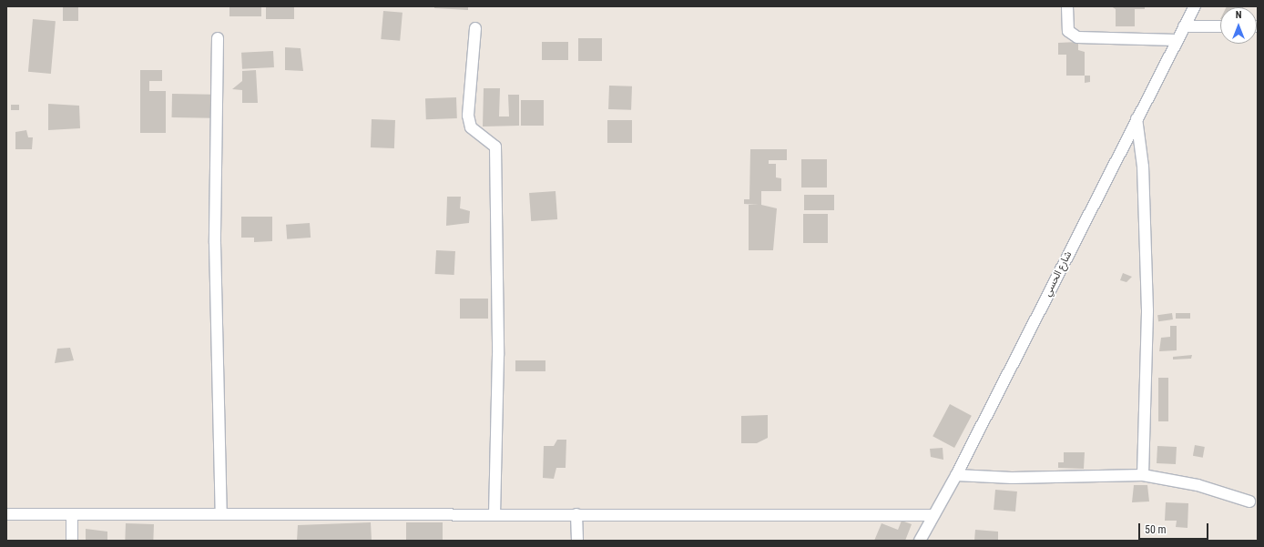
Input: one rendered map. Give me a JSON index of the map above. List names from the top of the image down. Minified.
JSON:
{"streets":{"street":["شارع الحسي"]},"scale_bar":"50 m","north":"top"}
